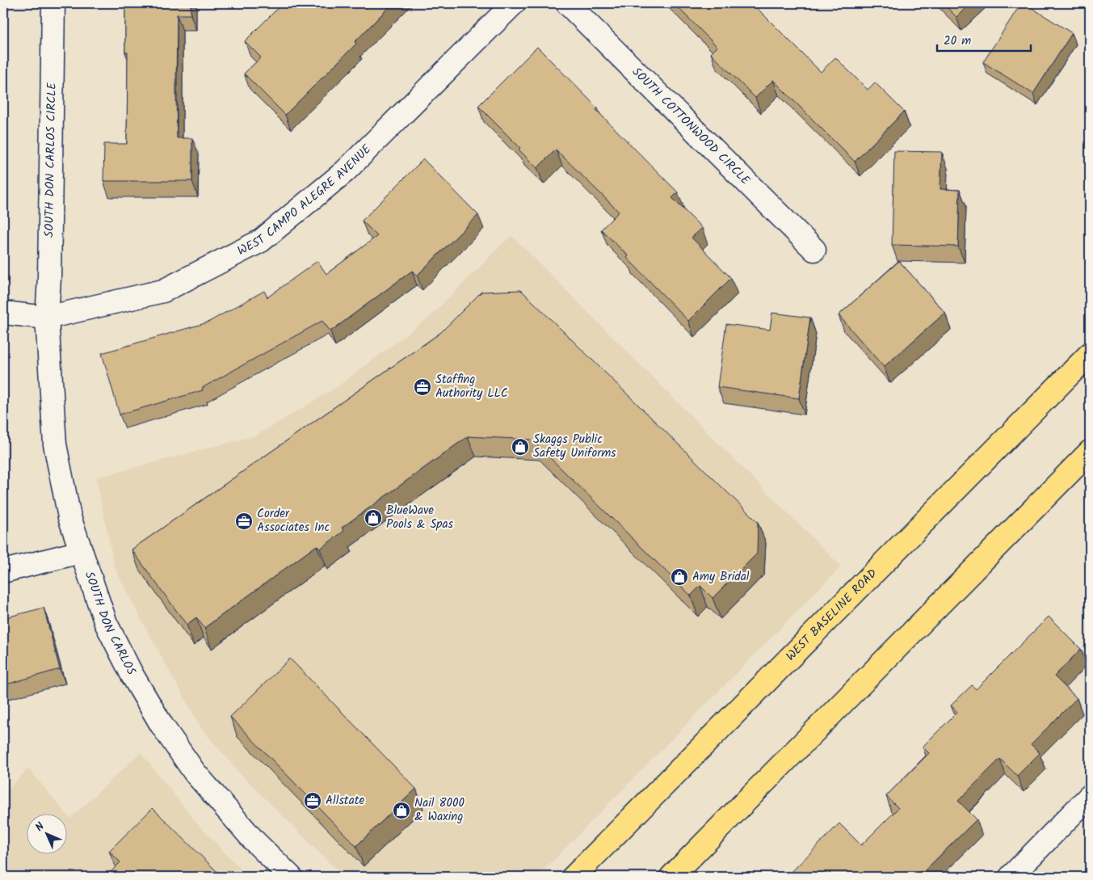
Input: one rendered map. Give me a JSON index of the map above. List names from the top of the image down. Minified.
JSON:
{"streets":{"main road":["WEST BASELINE ROAD"],"street":["SOUTH COTTONWOOD CIRCLE","SOUTH DON CARLOS CIRCLE","WEST CAMPO ALEGRE AVENUE","SOUTH DON CARLOS"]},"crossings":[["SOUTH DON CARLOS CIRCLE","WEST CAMPO ALEGRE AVENUE"],["SOUTH DON CARLOS CIRCLE","SOUTH DON CARLOS"],["WEST CAMPO ALEGRE AVENUE","SOUTH DON CARLOS"]],"places":{"office":["Staffing Authority LLC","Corder Associates Inc","Allstate"],"shop":["Skaggs Public Safety Uniforms","BlueWave Pools & Spas","Amy Bridal","Nail 8000 & Waxing"]},"scale_bar":"20 m","north":"top left"}
